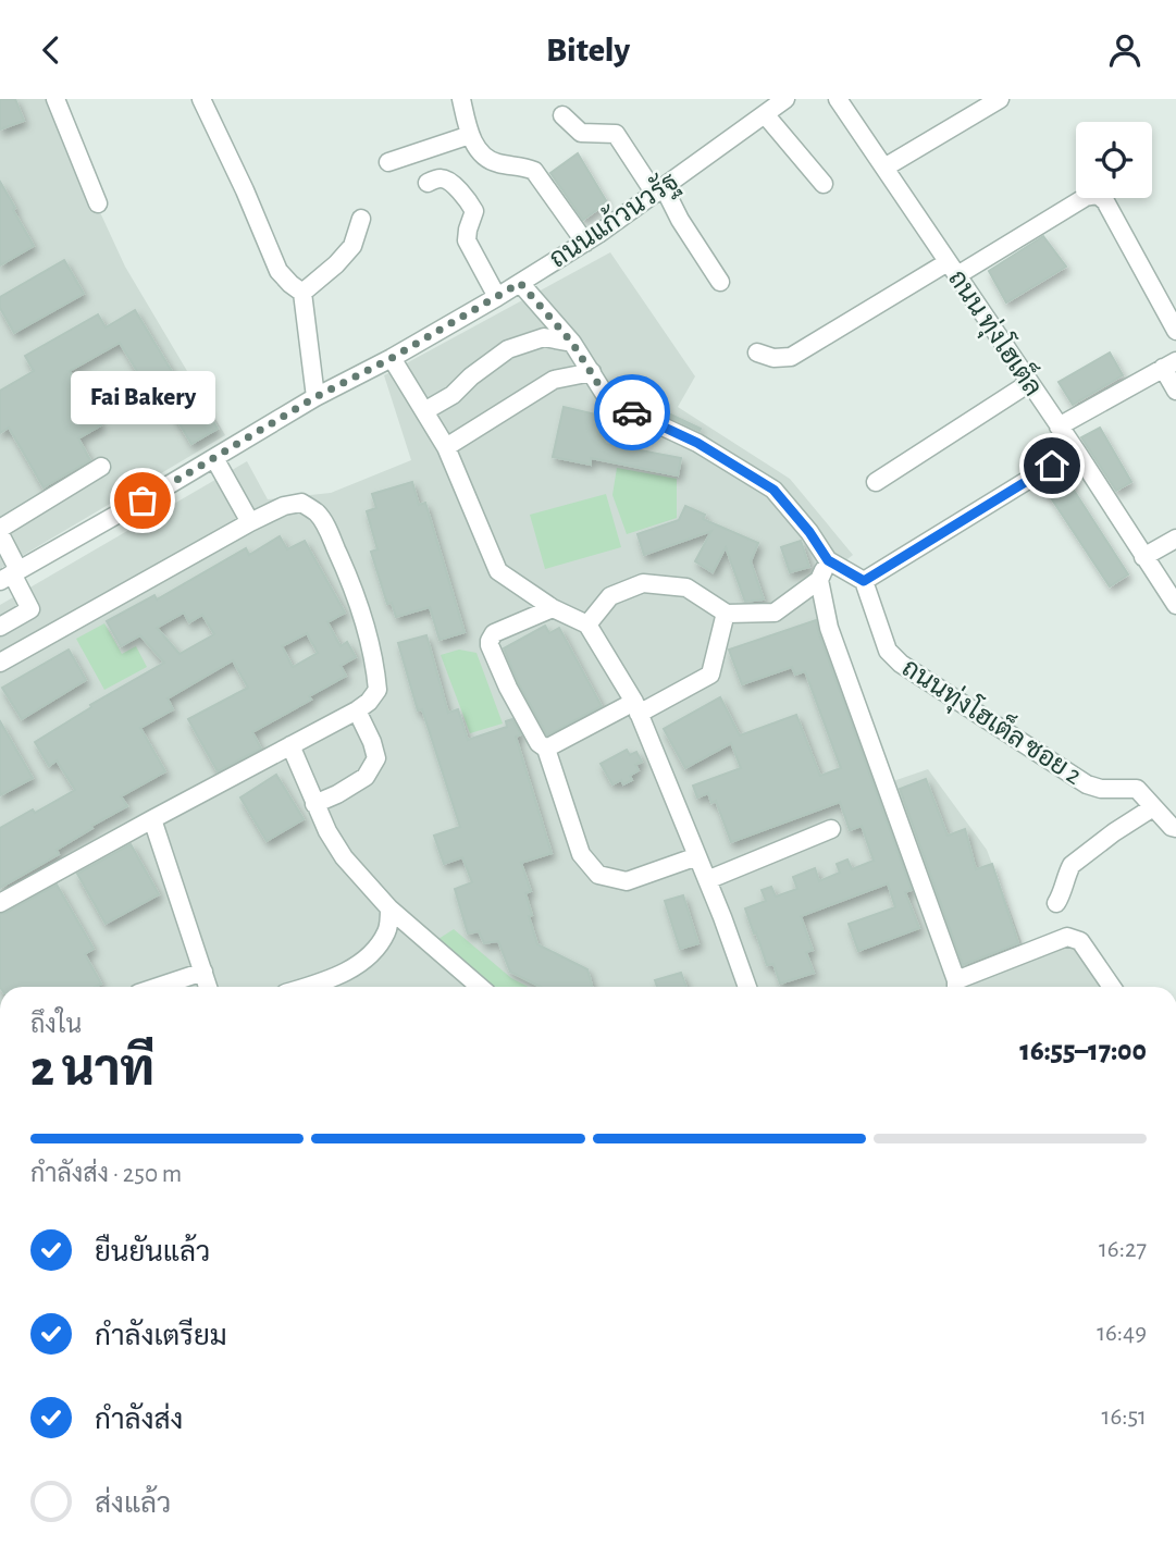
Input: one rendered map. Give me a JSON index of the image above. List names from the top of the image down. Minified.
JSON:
{"streets":{"street":["ถนนแก้วนวรัฐ","ถนน ทุ่งโฮเต็ล","ถนนทุ่งโฮเต็ล ซอย 2"]},"places":["Fai Bakery"],"page":{"header":"Bitely","bubble":"Fai Bakery","heading":["2 นาที","ถึงใน","16:55–17:00"],"bar":"กำลังส่ง · 250 m","list":[["ยืนยันแล้ว","16:27"],["กำลังเตรียม","16:49"],["กำลังส่ง","16:51"],"ส่งแล้ว"]}}
